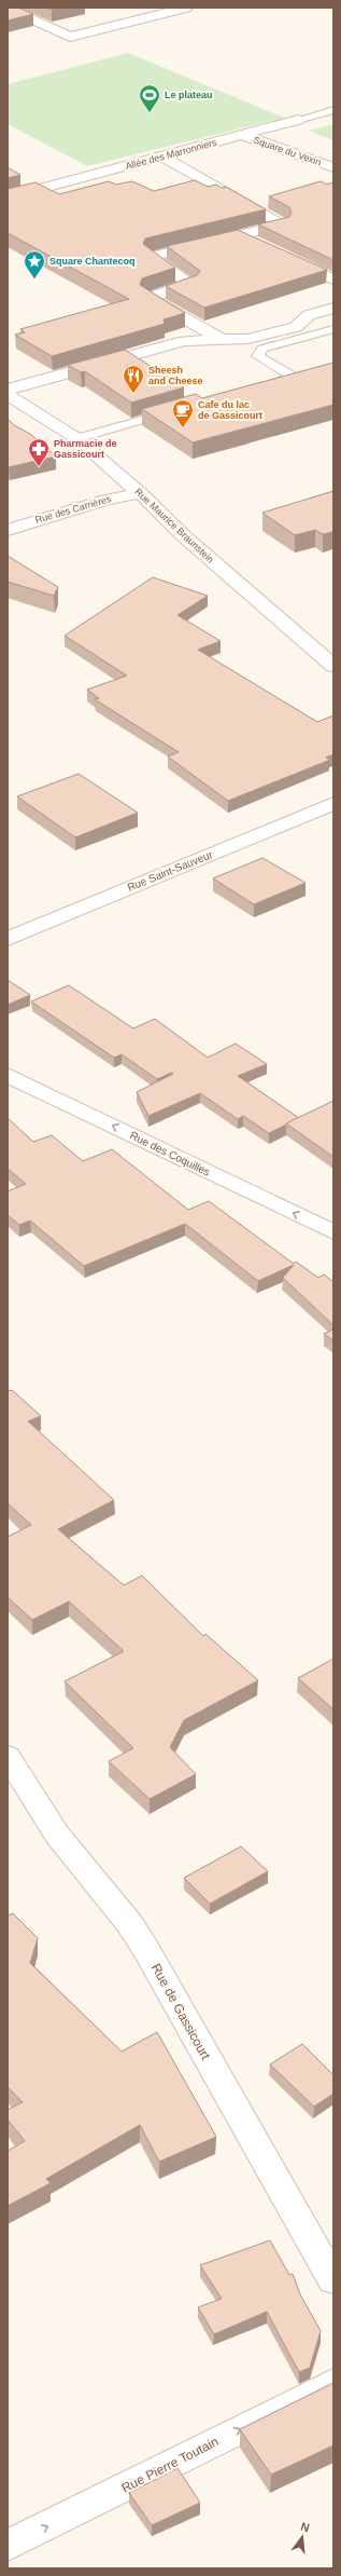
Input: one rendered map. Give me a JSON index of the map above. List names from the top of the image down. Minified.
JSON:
{"streets":{"street":["Square du Vexin","Allée des Marronniers","Rue des Carrières","Rue Maurice Braunstein","Rue Saint-Sauveur","Rue des Coquilles","Rue de Gassicourt","Rue Pierre Toutain"]},"crossings":[["Square du Vexin","Allée des Marronniers"],["Rue des Carrières","Rue Maurice Braunstein"]],"one_way":["Rue des Coquilles","Rue Pierre Toutain"],"places":{"sports":["Le plateau"],"place":["Square Chantecoq"],"restaurant":["Sheesh and Cheese"],"cafe":["Cafe du lac de Gassicourt"],"pharmacy":["Pharmacie de Gassicourt"]},"north":"top"}
